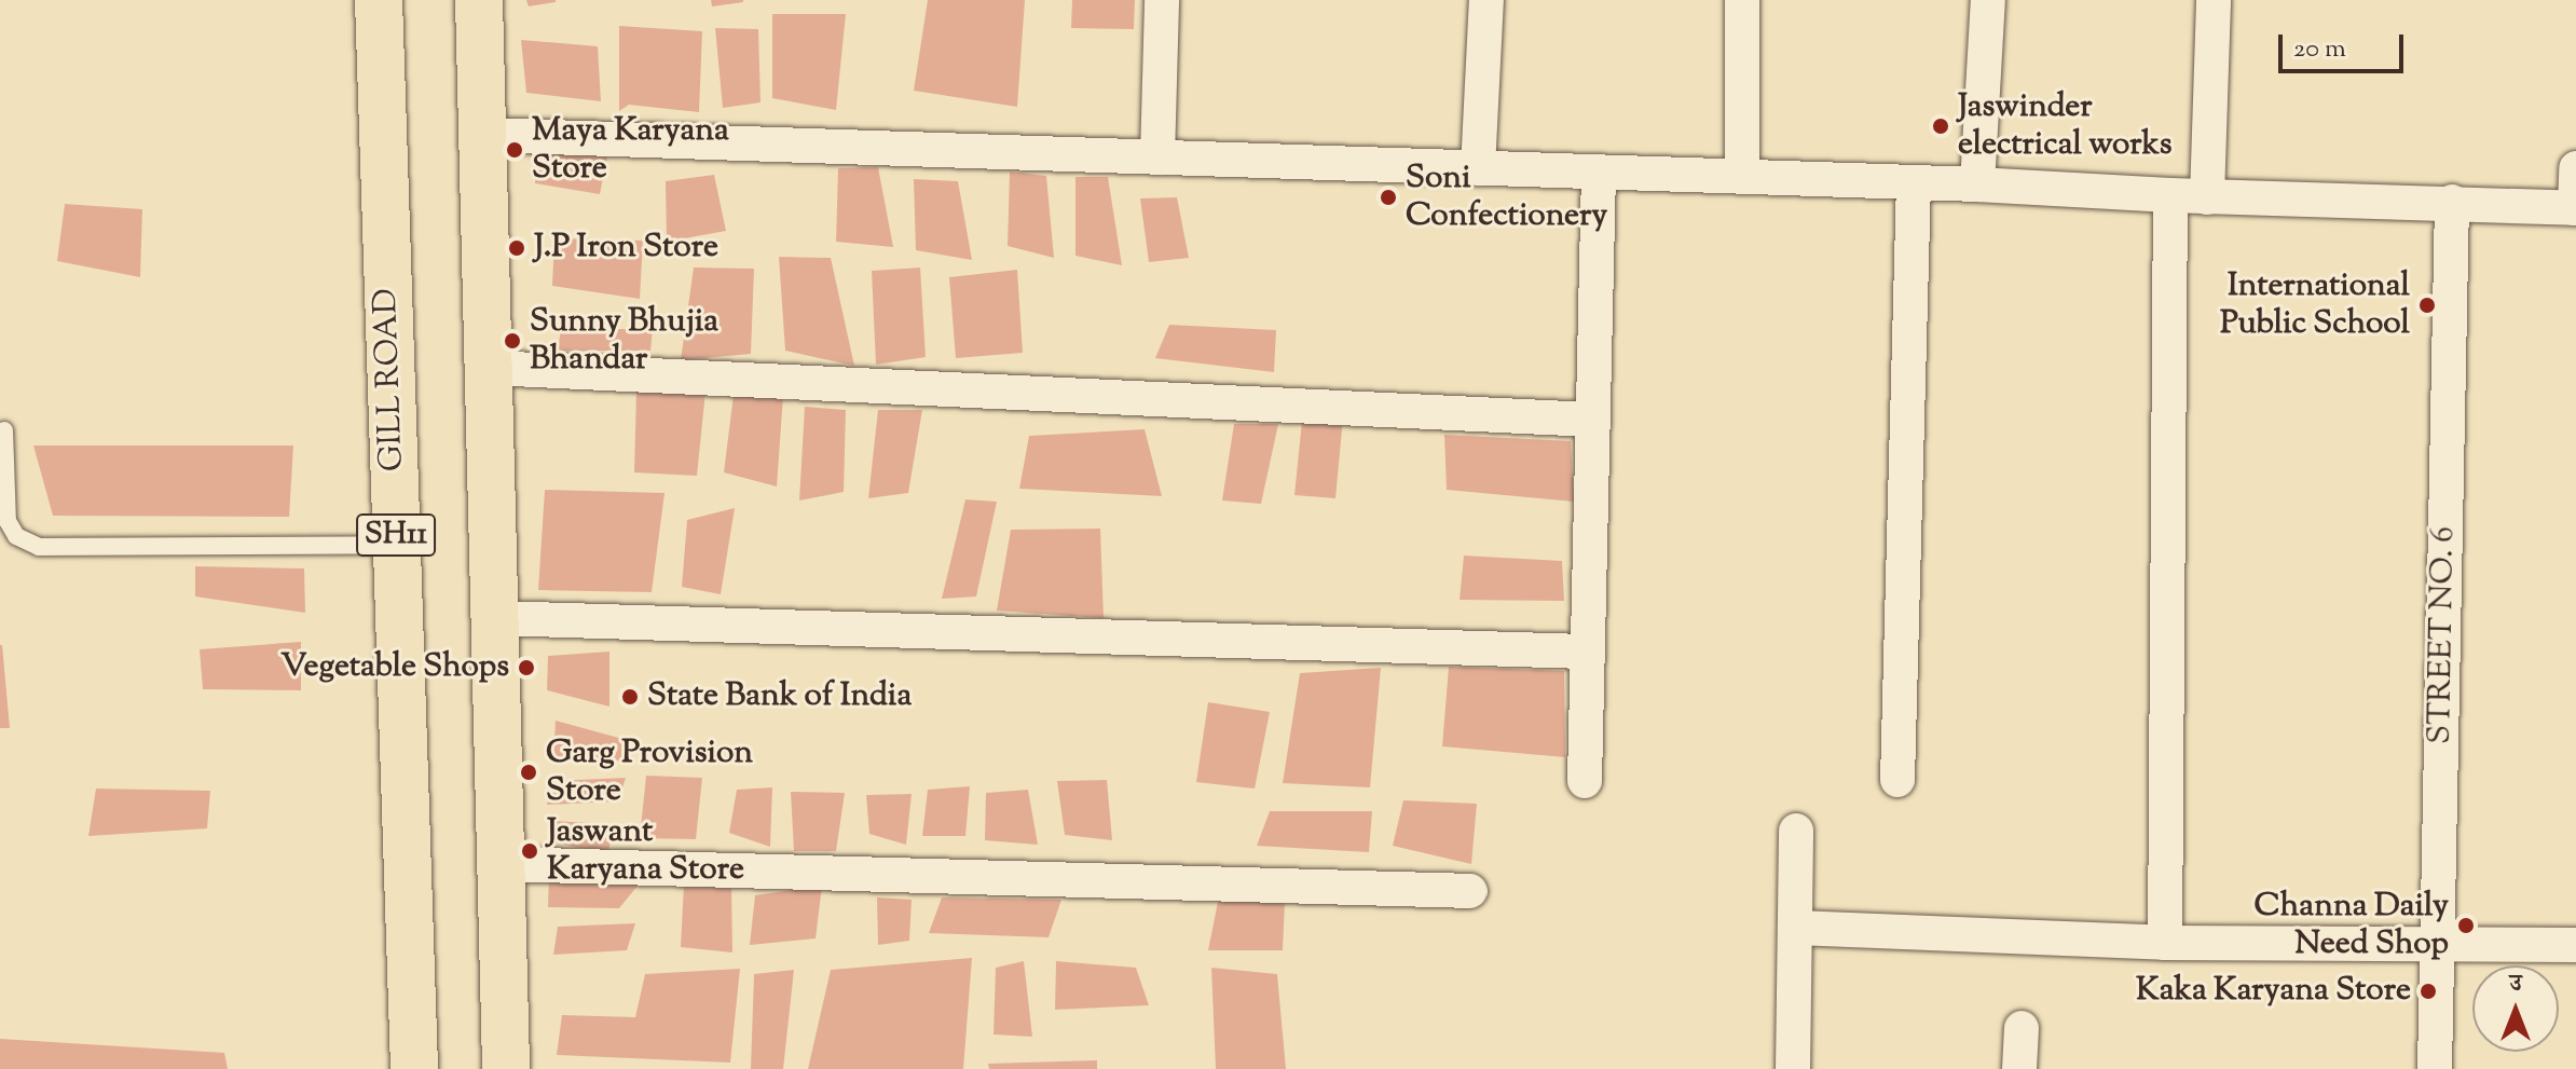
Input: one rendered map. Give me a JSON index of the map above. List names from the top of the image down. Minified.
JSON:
{"streets":{"main road":["GILL ROAD","SH11"],"street":["STREET NO. 6"]},"places":["Jaswinder electrical works","Maya Karyana Store","Soni Confectionery","J.P Iron Store","International Public School","Sunny Bhujia Bhandar","Vegetable Shops","State Bank of India","Garg Provision Store","Jaswant Karyana Store","Channa Daily Need Shop","Kaka Karyana Store"],"scale_bar":"20 m","north":"top"}
